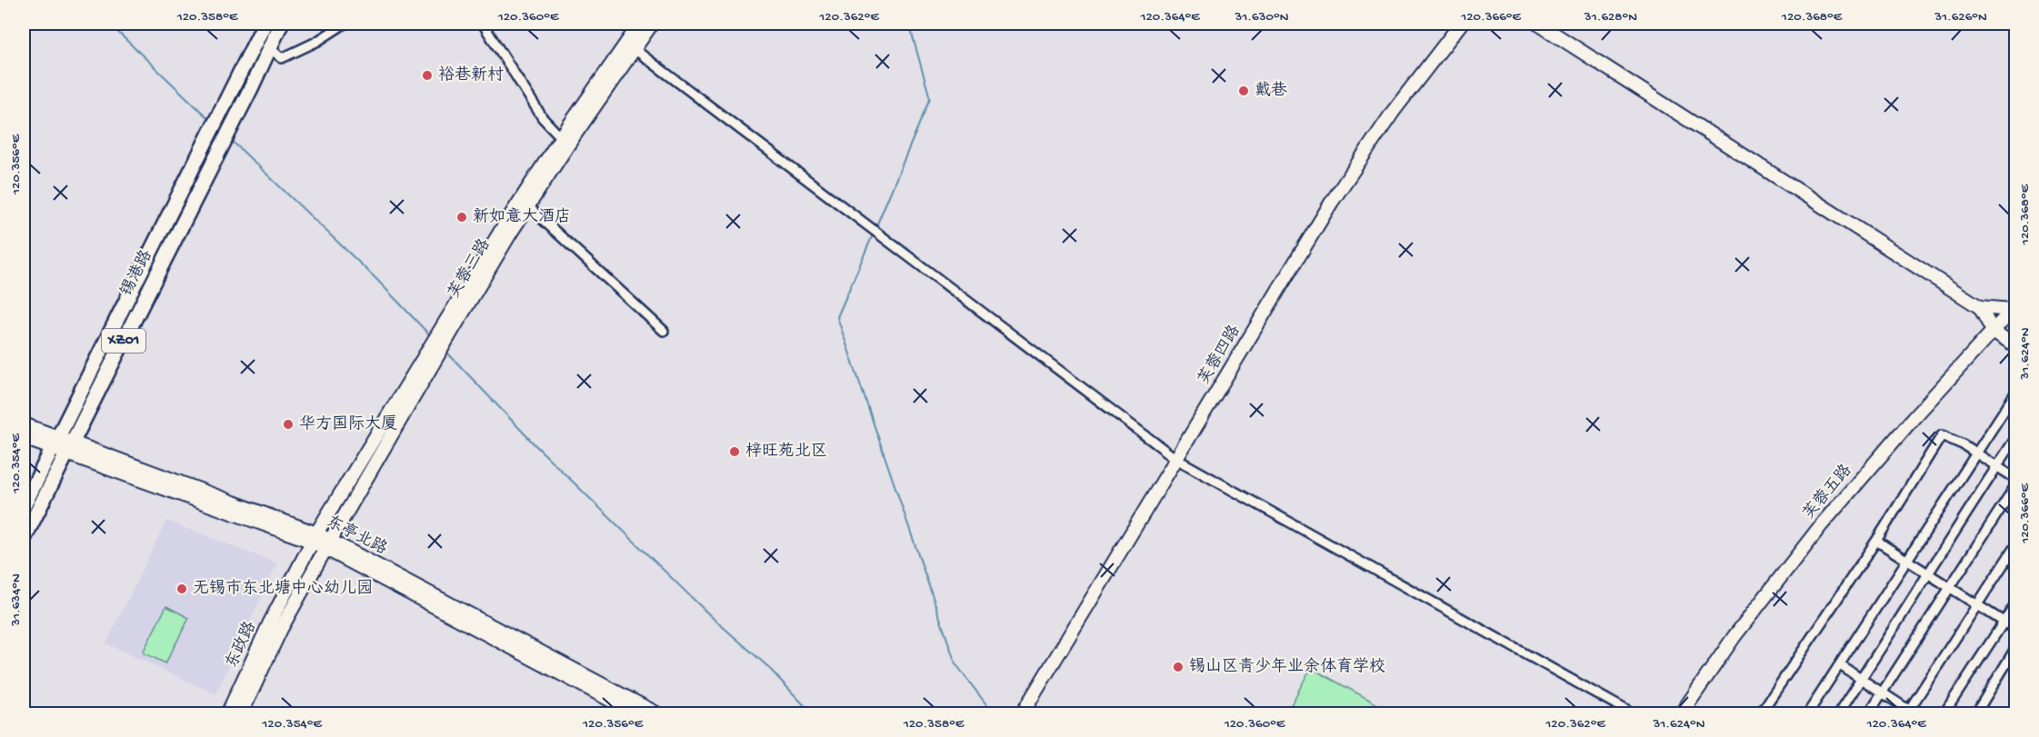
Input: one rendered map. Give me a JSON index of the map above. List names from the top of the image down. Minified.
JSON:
{"streets":{"main road":["芙蓉三路","锡港路","XZ01","芙蓉四路","芙蓉五路","东亭北路","东政路"]},"crossings":[["芙蓉三路","东亭北路"],["芙蓉三路","东政路"],["锡港路","东亭北路"],["东亭北路","东政路"]],"places":["裕巷新村","戴巷","新如意大酒店","华方国际大厦","梓旺苑北区","无锡市东北塘中心幼儿园","锡山区青少年业余体育学校"],"coordinates":["120.358°E","120.360°E","120.362°E","120.364°E","31.630°N","120.366°E","31.628°N","120.368°E","31.626°N","120.356°E","31.624°N","120.354°E","31.634°N"]}
